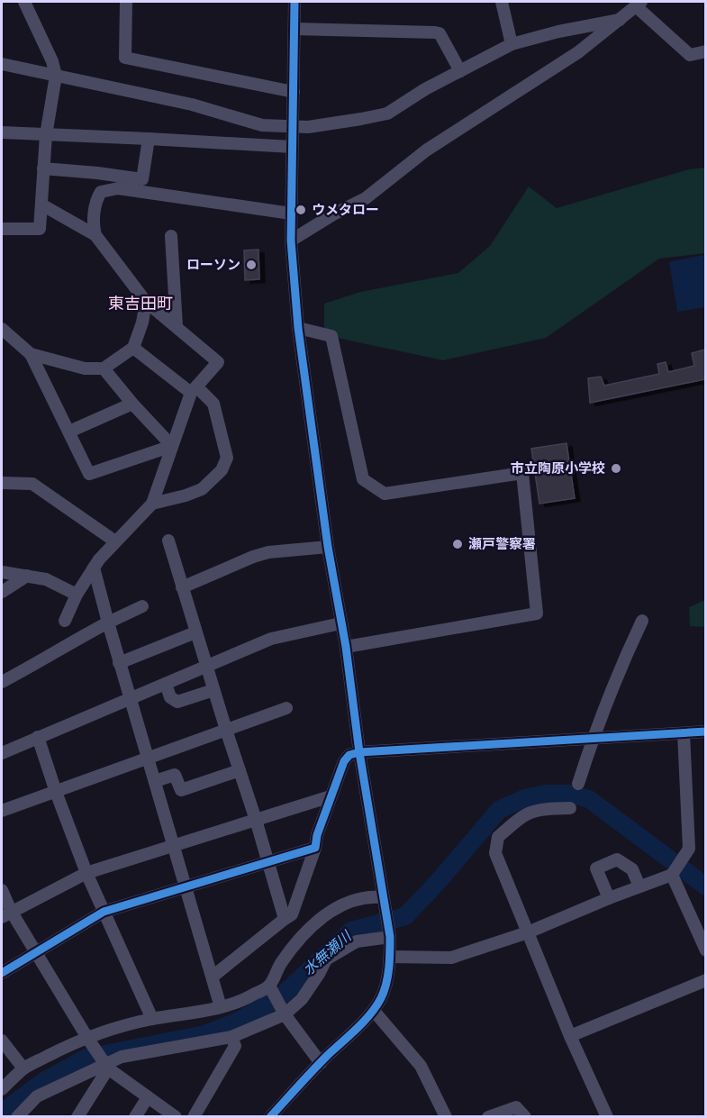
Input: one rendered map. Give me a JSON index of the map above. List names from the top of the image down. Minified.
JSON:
{"districts":["東吉田町"],"water":["水無瀬川"],"places":["ウメタロー","ローソン","市立陶原小学校","瀬戸警察署"]}
